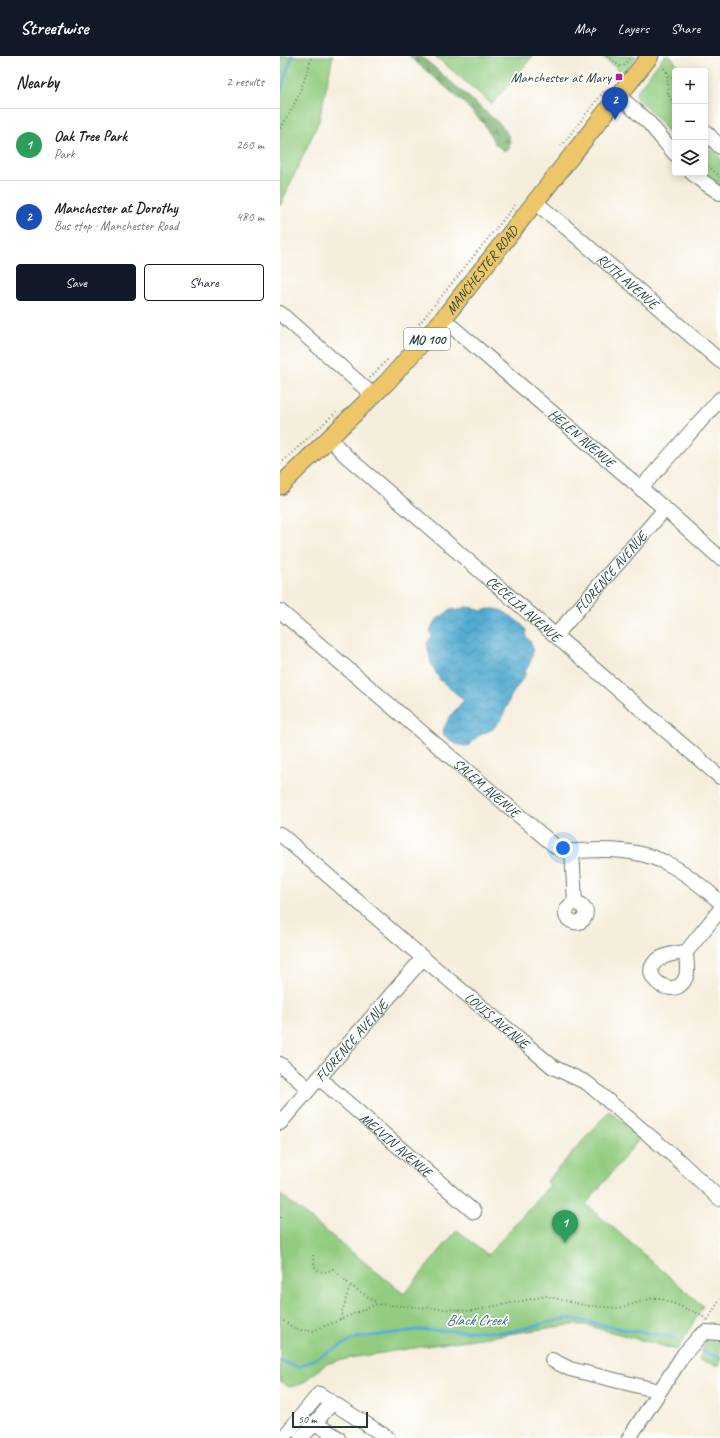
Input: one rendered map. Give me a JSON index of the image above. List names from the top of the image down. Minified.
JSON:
{"streets":{"main road":["MANCHESTER ROAD","MO 100"],"street":["RUTH AVENUE","HELEN AVENUE","FLORENCE AVENUE","CECELIA AVENUE","SALEM AVENUE","LOUIS AVENUE","MELVIN AVENUE"]},"crossings":[["MANCHESTER ROAD","RUTH AVENUE"],["MANCHESTER ROAD","HELEN AVENUE"],["MANCHESTER ROAD","CECELIA AVENUE"],["HELEN AVENUE","FLORENCE AVENUE"],["FLORENCE AVENUE","CECELIA AVENUE"],["FLORENCE AVENUE","LOUIS AVENUE"],["FLORENCE AVENUE","MELVIN AVENUE"]],"water":["Black Creek"],"places":{"transit":["Manchester at Mary"]},"scale_bar":"50 m","page":{"header":"Streetwise","nav":["Map","Layers","Share"],"heading":["Nearby","2 results"],"map_buttons":["+","−"],"pins":["2","1"],"list":[{"mark":"1","name":"Oak Tree Park","note":"Park","value":"260 m"},{"mark":"2","name":"Manchester at Dorothy","note":"Bus stop · Manchester Road","value":"480 m"}],"buttons":["Save","Share"],"scale":"50 m"}}
